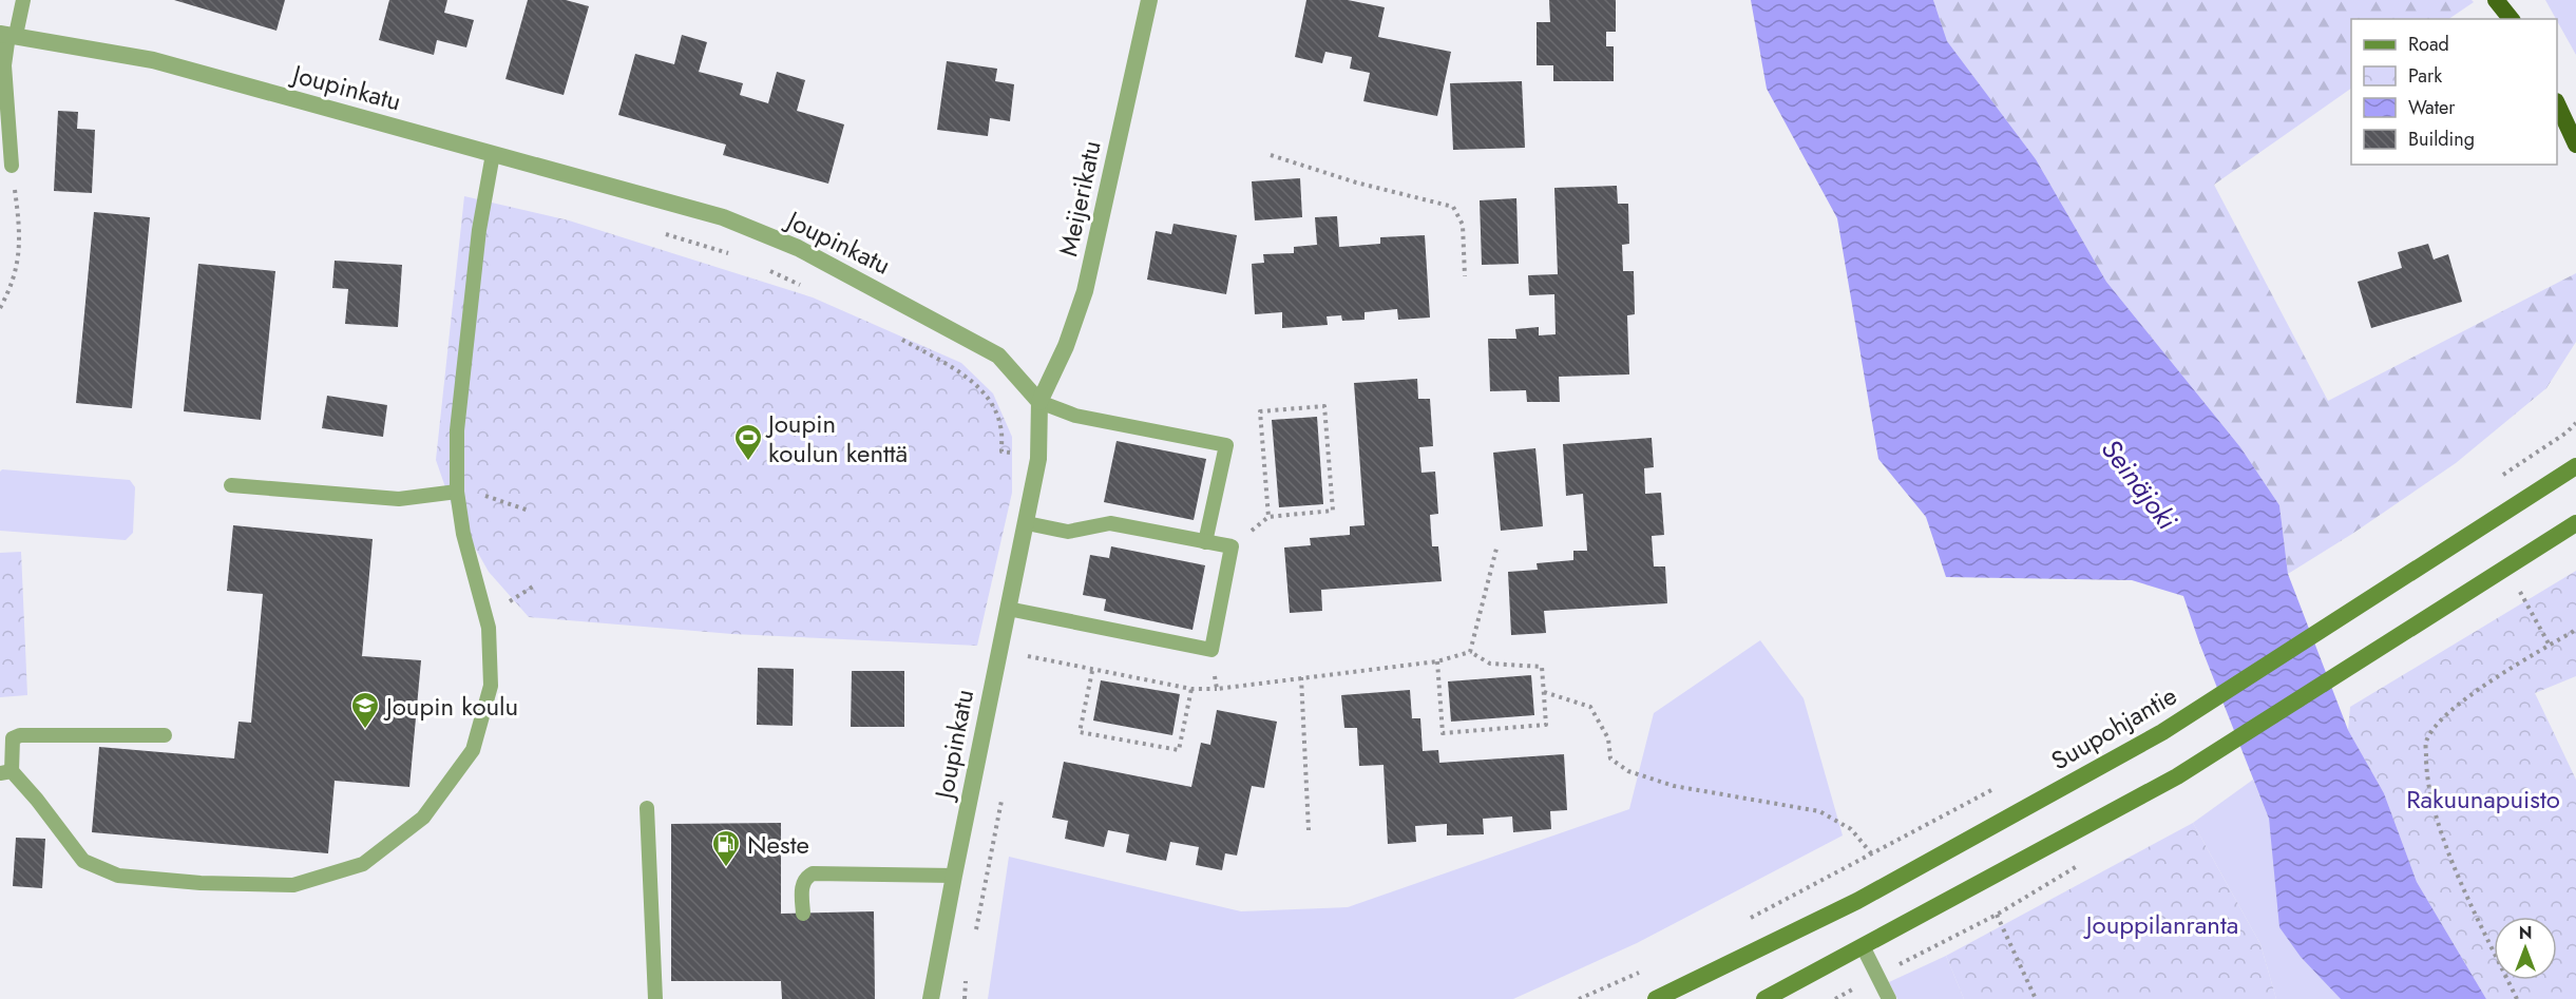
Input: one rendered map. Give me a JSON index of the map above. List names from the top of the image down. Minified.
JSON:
{"streets":{"main road":["Suupohjantie"],"street":["Joupinkatu","Meijerikatu"]},"crossings":[["Joupinkatu","Meijerikatu"]],"water":["Seinäjoki"],"parks":["Rakuunapuisto","Jouppilanranta"],"places":{"sports":["Joupin koulun kenttä"],"school or university":["Joupin koulu"],"fuel station":["Neste"]},"legend":["Road","Park","Water","Building"],"north":"top"}
